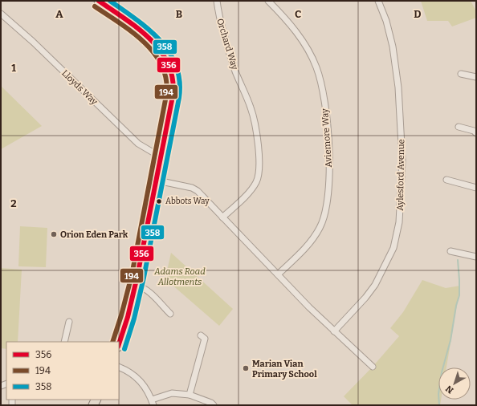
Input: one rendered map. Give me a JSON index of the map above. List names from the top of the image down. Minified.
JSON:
{"streets":{"street":["Orchard Way","Lloyds Way","Aviemore Way","Aylesford Avenue"]},"parks":["Adams Road Allotments"],"places":["Abbots Way","Orion Eden Park","Marian Vian Primary School"],"lines":["transit line 356","transit line 358","transit line 194"],"legend":["356","194","358"],"north":"bottom left","grid":{"columns":["A","B","C","D"],"rows":["1","2"]}}
